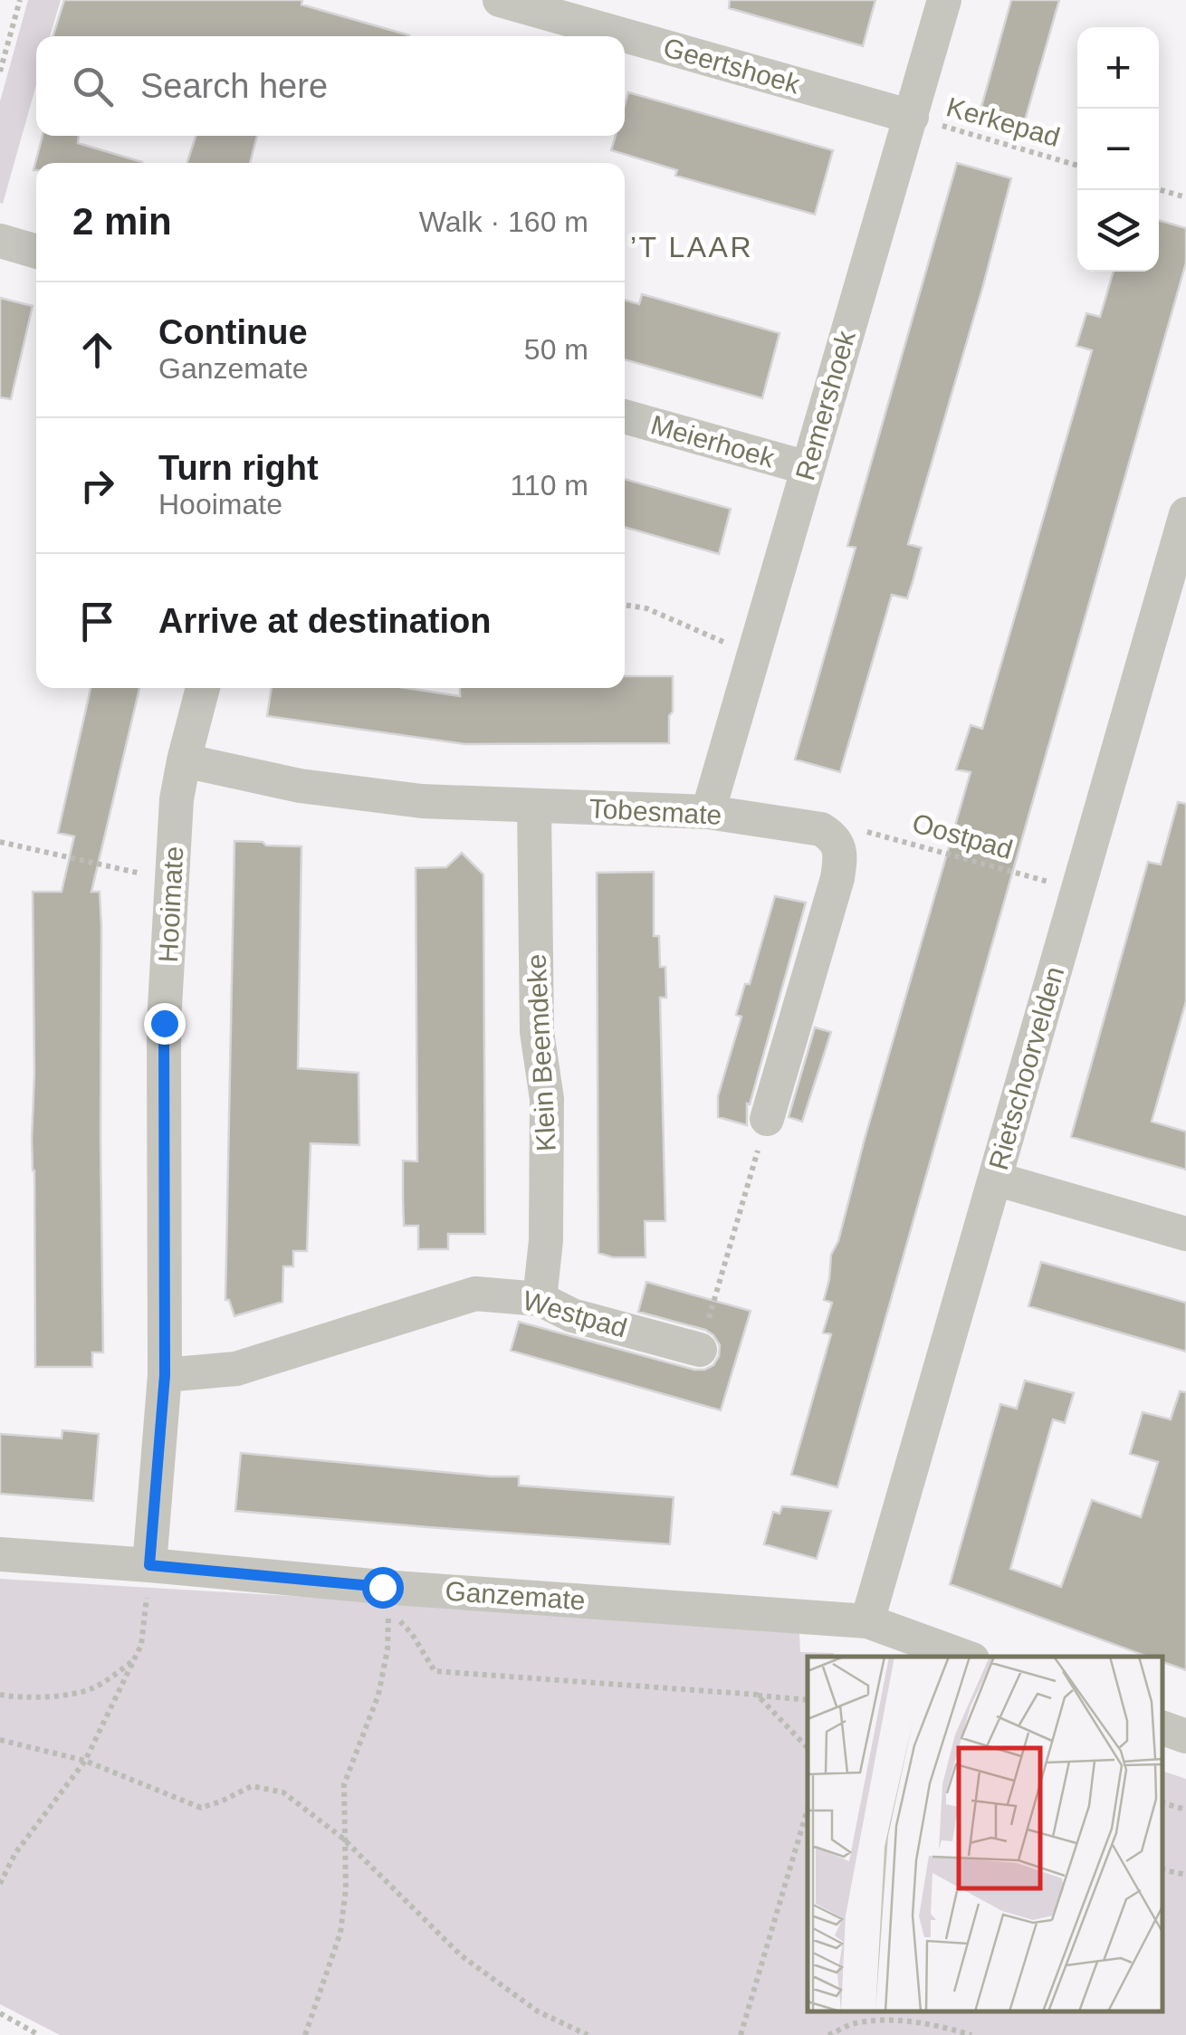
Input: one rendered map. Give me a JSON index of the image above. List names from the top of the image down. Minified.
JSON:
{"streets":{"street":["Geertshoek","Remershoek","Meierhoek","Tobesmate","Hooimate","Klein Beemdeke","Rietschoorvelden","Westpad","Ganzemate"],"path":["Kerkepad","Oostpad"]},"crossings":[["Geertshoek","Kerkepad"],["Geertshoek","Remershoek"],["Kerkepad","Remershoek"],["Remershoek","Meierhoek"],["Remershoek","Tobesmate"],["Tobesmate","Oostpad"],["Tobesmate","Hooimate"],["Tobesmate","Klein Beemdeke"],["Oostpad","Rietschoorvelden"],["Hooimate","Westpad"],["Hooimate","Ganzemate"],["Klein Beemdeke","Westpad"],["Rietschoorvelden","Ganzemate"]],"districts":["’T LAAR"],"page":{"map_buttons":["+","−"],"search":"Search here","heading":["2 min","Walk · 160 m"],"list":[["Continue","Ganzemate","50 m"],["Turn right","Hooimate","110 m"],"Arrive at destination"]}}
